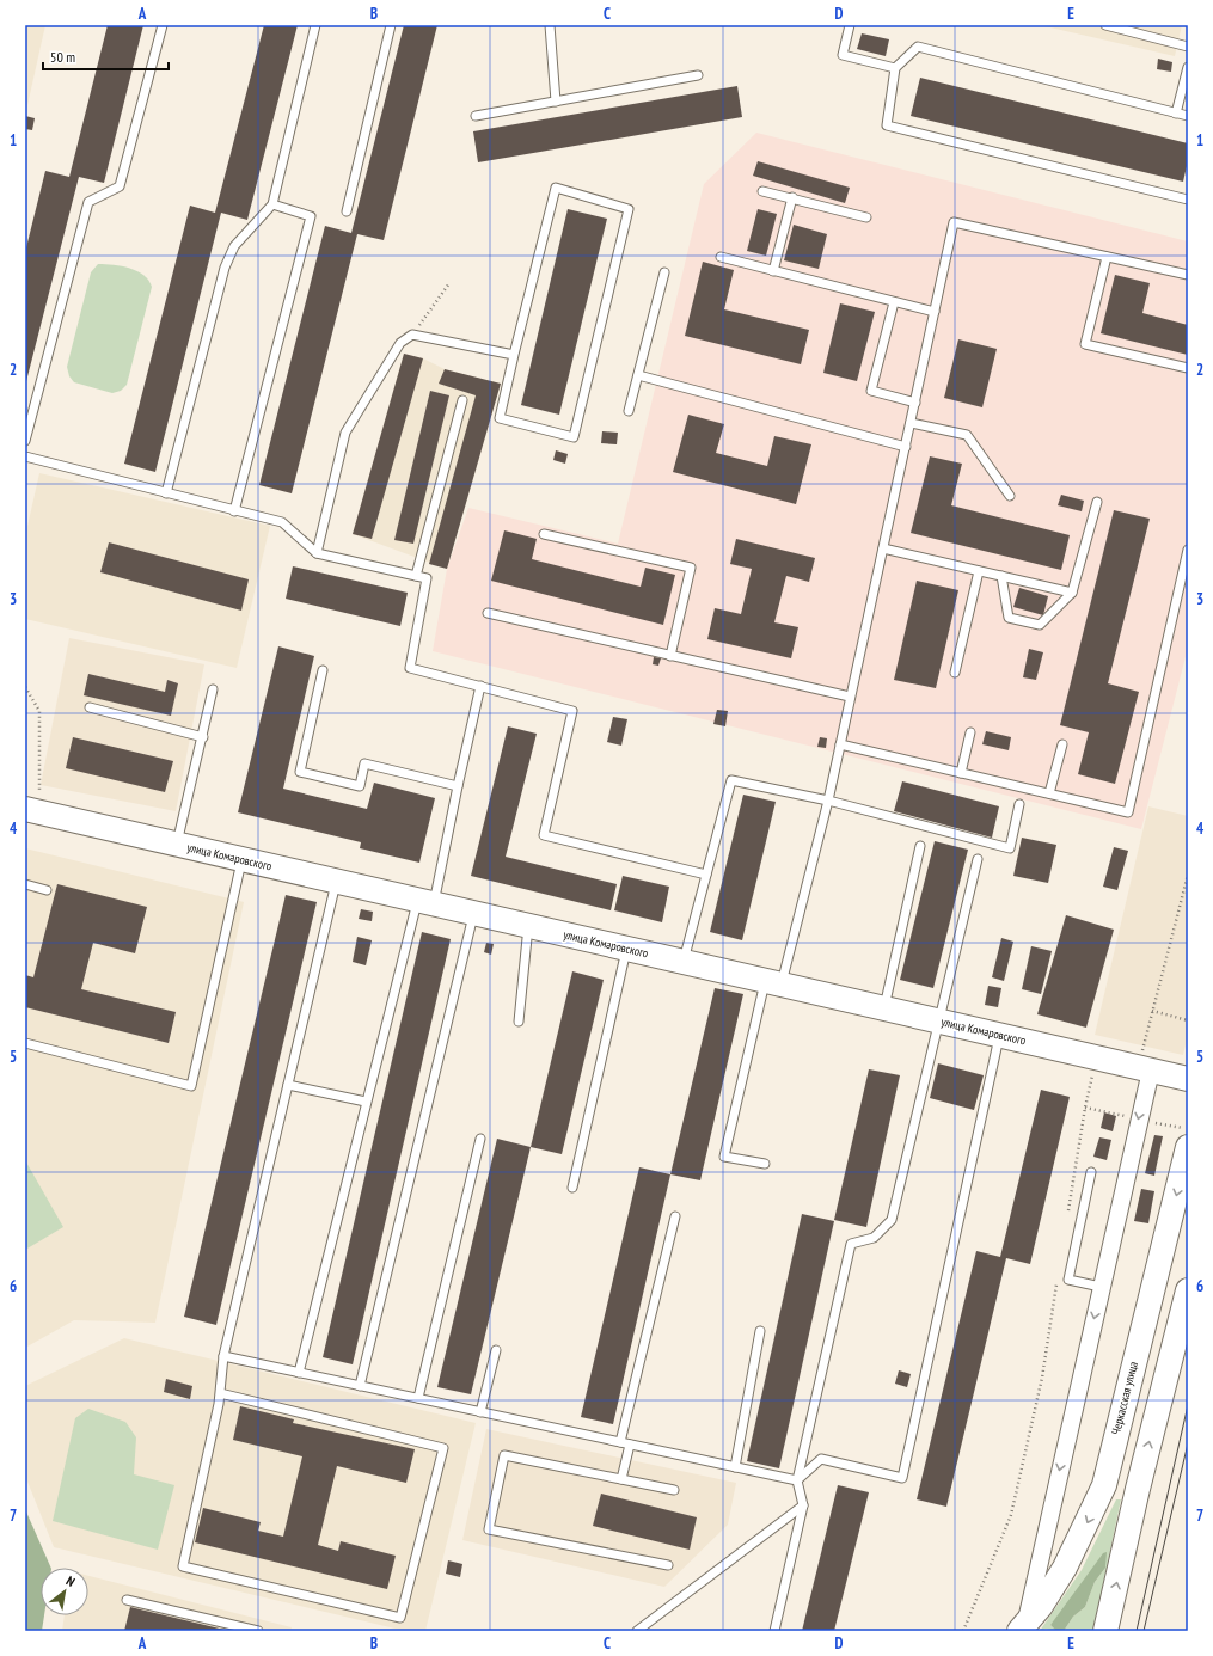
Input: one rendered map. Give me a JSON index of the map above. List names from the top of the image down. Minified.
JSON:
{"streets":{"street":["улица Комаровского","Черкасская улица"]},"scale_bar":"50 m","north":"top right","grid":{"columns":["A","B","C","D","E"],"rows":["1","2","3","4","5","6","7"]}}
